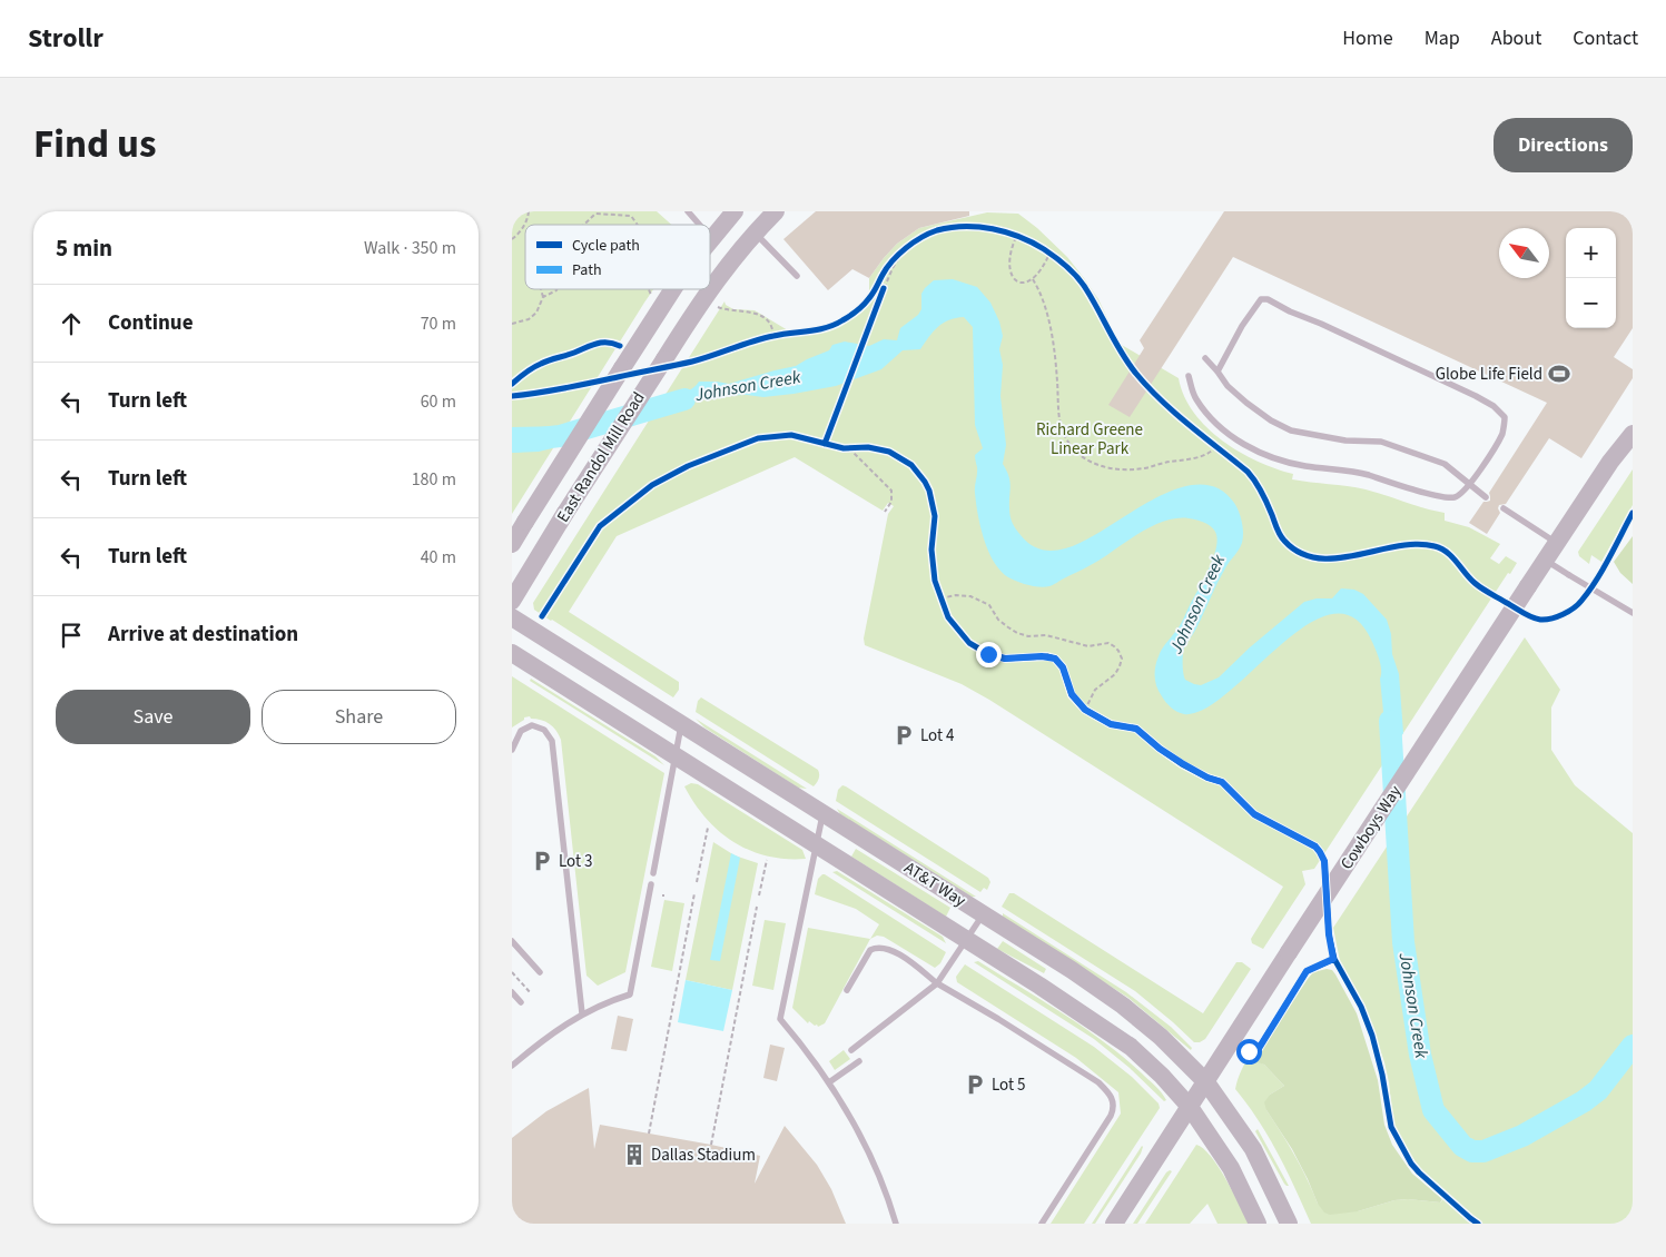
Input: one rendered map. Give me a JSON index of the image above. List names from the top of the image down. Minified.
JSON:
{"streets":{"main road":["East Randol Mill Road","Cowboys Way","AT&T Way"]},"crossings":[["Cowboys Way","AT&T Way"]],"water":["Johnson Creek"],"parks":["Richard Greene Linear Park"],"places":{"sports":["Globe Life Field"],"parking":["Lot 4","Lot 3","Lot 5"],"building":["Dallas Stadium"]},"legend":["Cycle path","Path"],"north":"top left","page":{"header":"Strollr","nav":["Home","Map","About","Contact"],"title":"Find us","buttons":["Directions",["Save","Share"]],"heading":["5 min","Walk · 350 m"],"map_buttons":["+","−"],"list":[["Continue","70 m"],["Turn left","60 m"],["Turn left","180 m"],["Turn left","40 m"],"Arrive at destination"]}}
